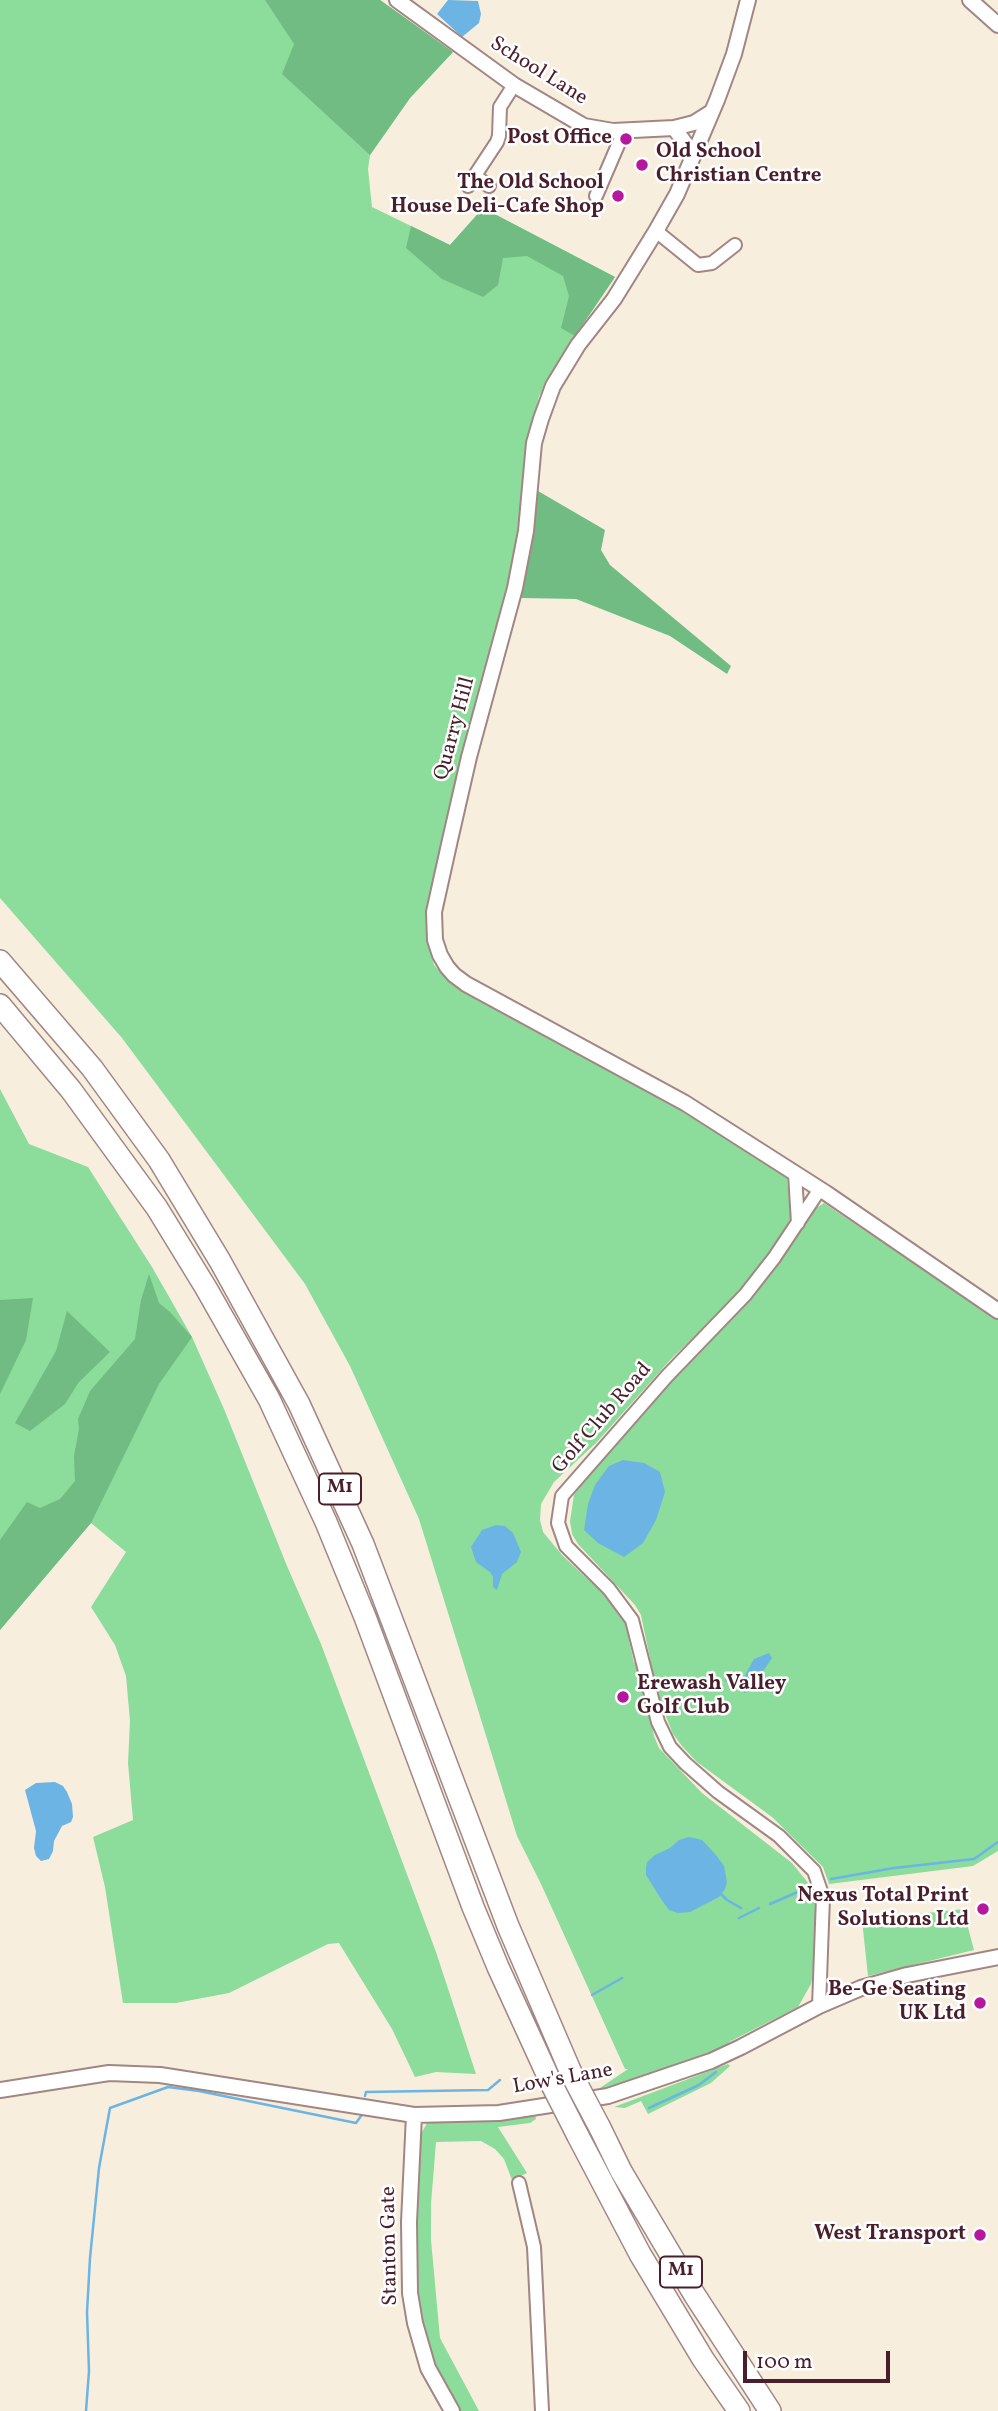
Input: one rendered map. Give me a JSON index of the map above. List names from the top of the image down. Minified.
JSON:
{"streets":{"highway":["M1"],"street":["School Lane","Quarry Hill","Golf Club Road","Low's Lane","Stanton Gate"]},"crossings":[["School Lane","Quarry Hill"],["Quarry Hill","Golf Club Road"],["Golf Club Road","Low's Lane"],["Low's Lane","Stanton Gate"]],"places":["Post Office","Old School Christian Centre","The Old School House Deli-Cafe Shop","Erewash Valley Golf Club","Nexus Total Print Solutions Ltd","Be-Ge Seating UK Ltd","West Transport"],"scale_bar":"100 m"}
